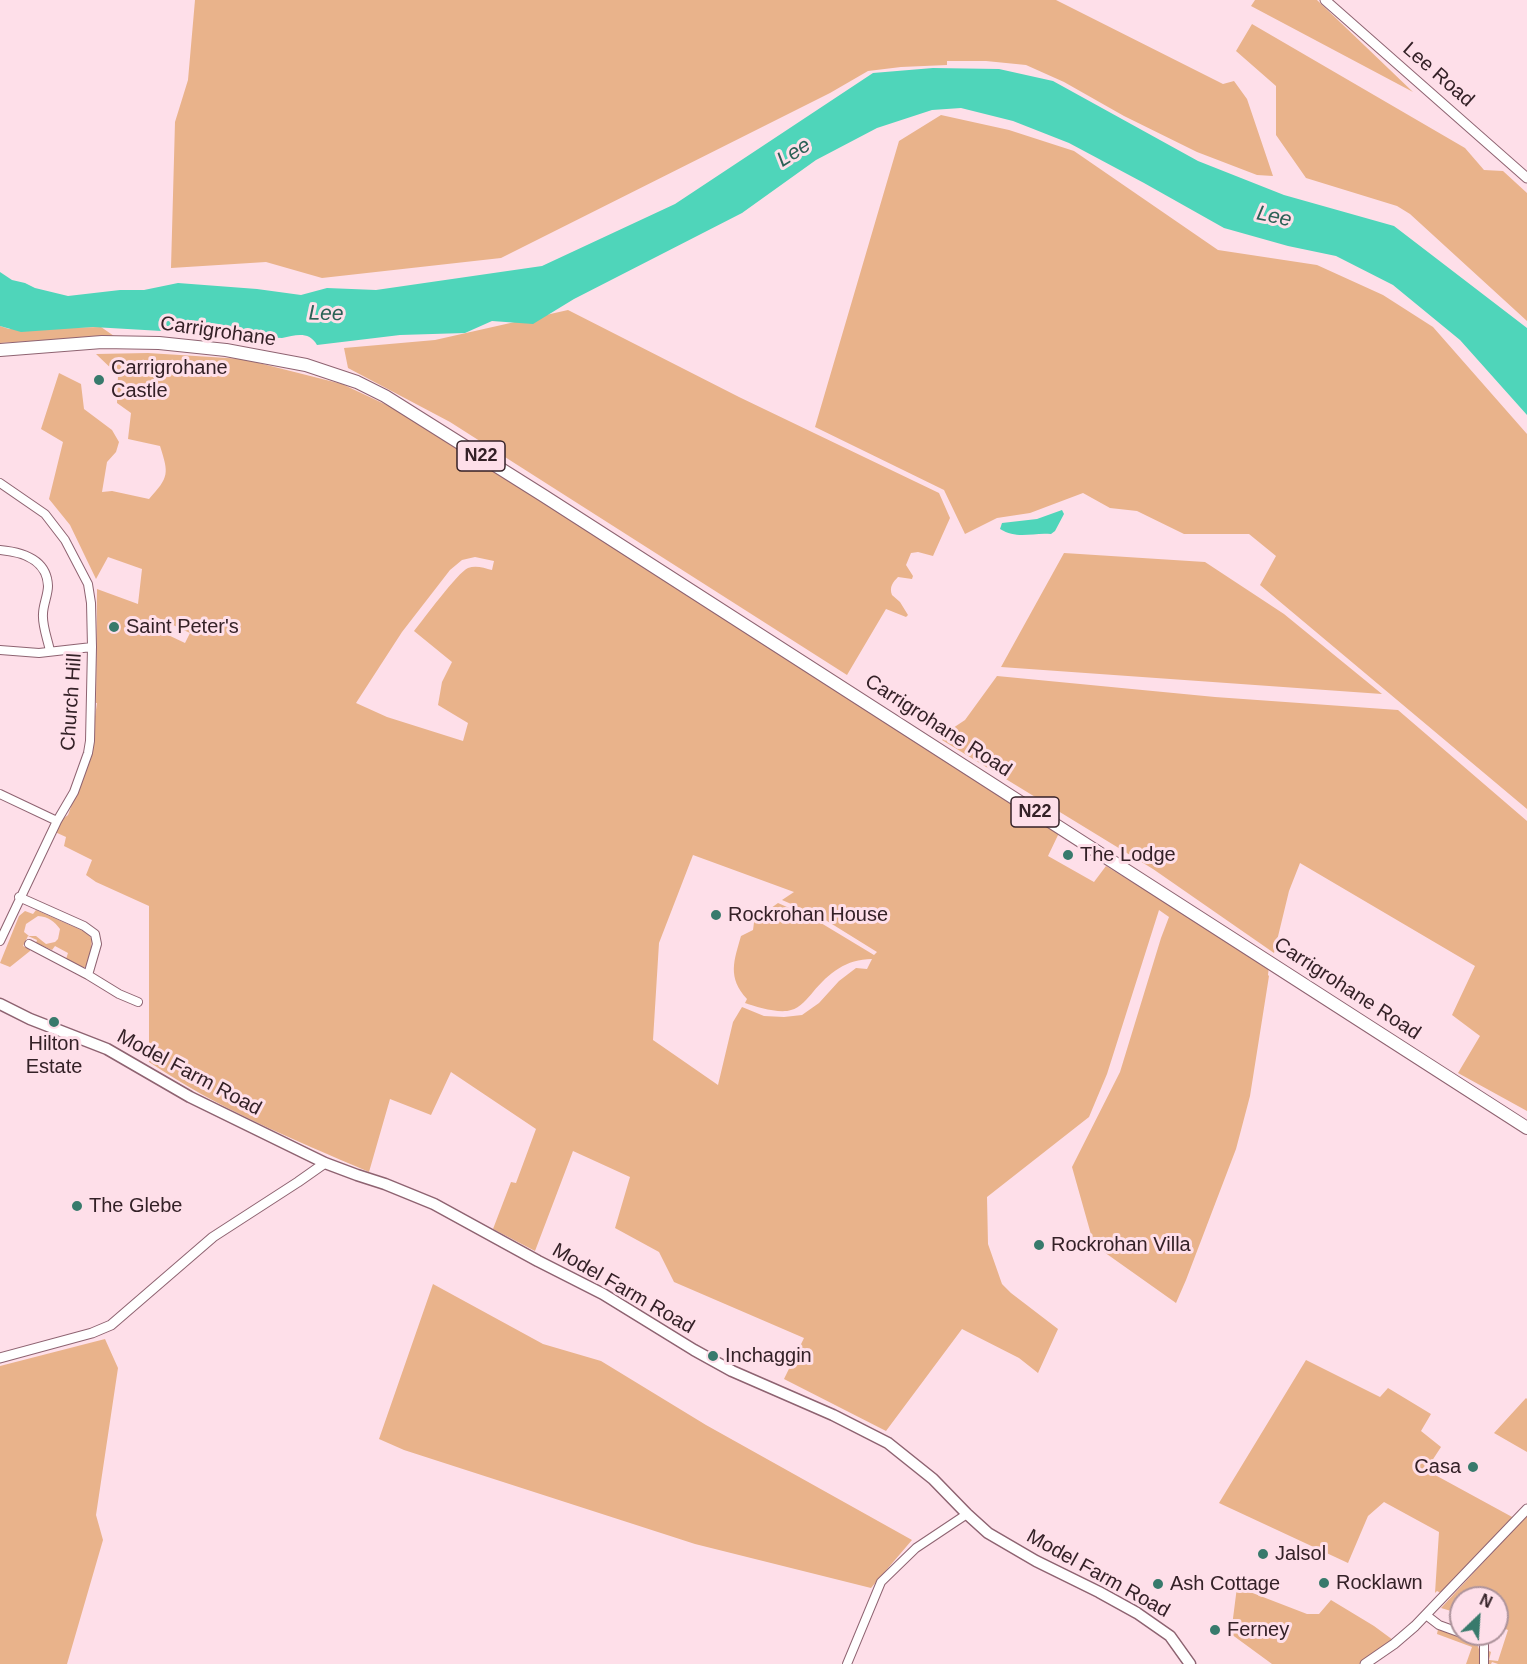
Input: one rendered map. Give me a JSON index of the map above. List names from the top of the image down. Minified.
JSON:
{"streets":{"highway":["Carrigrohane","N22","Carrigrohane Road"],"main road":["Model Farm Road"],"street":["Lee Road","Church Hill"]},"crossings":[["Carrigrohane","Carrigrohane Road"]],"water":["Lee"],"places":["Carrigrohane Castle","Saint Peter's","The Lodge","Rockrohan House","Hilton Estate","The Glebe","Rockrohan Villa","Inchaggin","Casa","Jalsol","Rocklawn","Ash Cottage","Ferney"],"north":"top right"}
